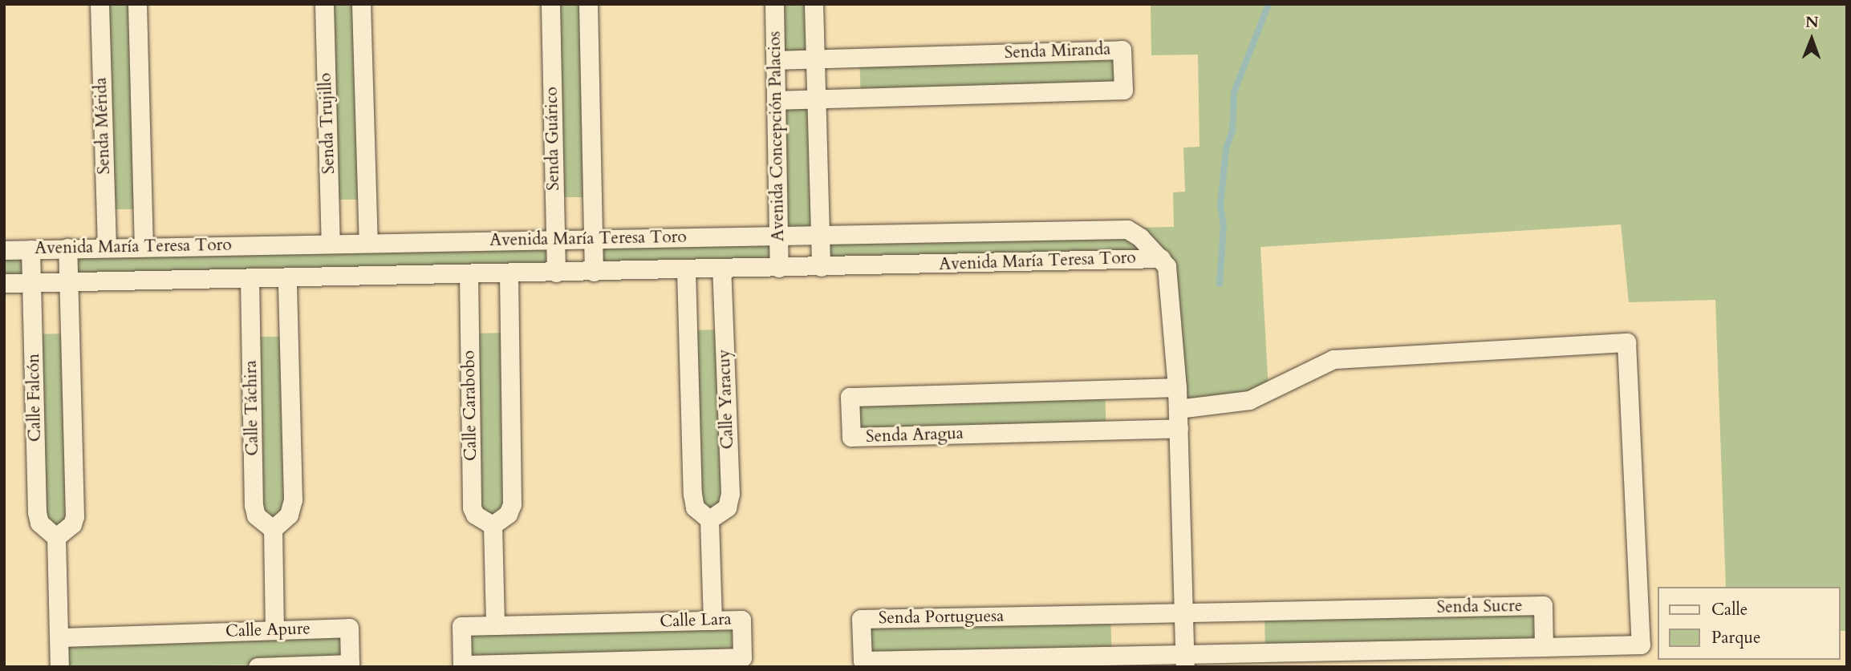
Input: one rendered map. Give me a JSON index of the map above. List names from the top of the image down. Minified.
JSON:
{"streets":{"street":["Senda Miranda","Senda Trujillo","Senda Mérida","Avenida Concepción Palacios","Senda Guárico","Avenida María Teresa Toro","Calle Falcón","Calle Yaracuy","Calle Carabobo","Calle Táchira","Senda Aragua","Senda Sucre","Senda Portuguesa","Calle Lara","Calle Apure"]},"crossings":[["Senda Miranda","Avenida Concepción Palacios"],["Senda Trujillo","Avenida María Teresa Toro"],["Senda Mérida","Avenida María Teresa Toro"],["Avenida Concepción Palacios","Avenida María Teresa Toro"],["Senda Guárico","Avenida María Teresa Toro"],["Avenida María Teresa Toro","Calle Falcón"],["Avenida María Teresa Toro","Calle Yaracuy"],["Avenida María Teresa Toro","Calle Carabobo"],["Avenida María Teresa Toro","Calle Táchira"],["Avenida María Teresa Toro","Senda Aragua"],["Avenida María Teresa Toro","Senda Sucre"],["Avenida María Teresa Toro","Senda Portuguesa"],["Senda Sucre","Senda Portuguesa"]],"legend":["Calle","Parque"],"north":"top"}
